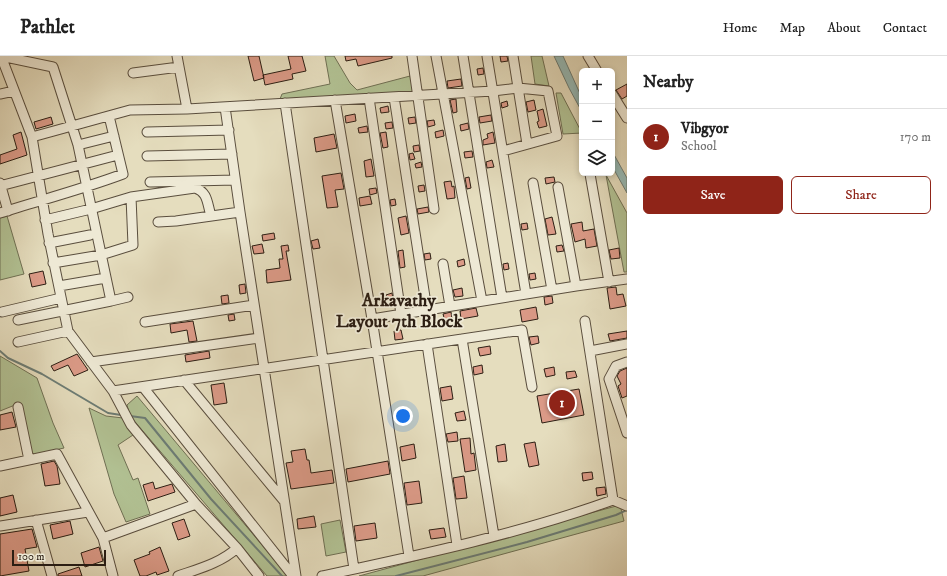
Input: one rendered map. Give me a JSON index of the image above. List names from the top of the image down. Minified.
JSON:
{"districts":["Arkavathy Layout 7th Block"],"scale_bar":"100 m","page":{"header":"Pathlet","nav":["Home","Map","About","Contact"],"heading":"Nearby","map_buttons":["+","−"],"list":[{"mark":"1","name":"Vibgyor","note":"School","value":"170 m"}],"buttons":["Save","Share"],"pins":"1","scale":"100 m"}}
